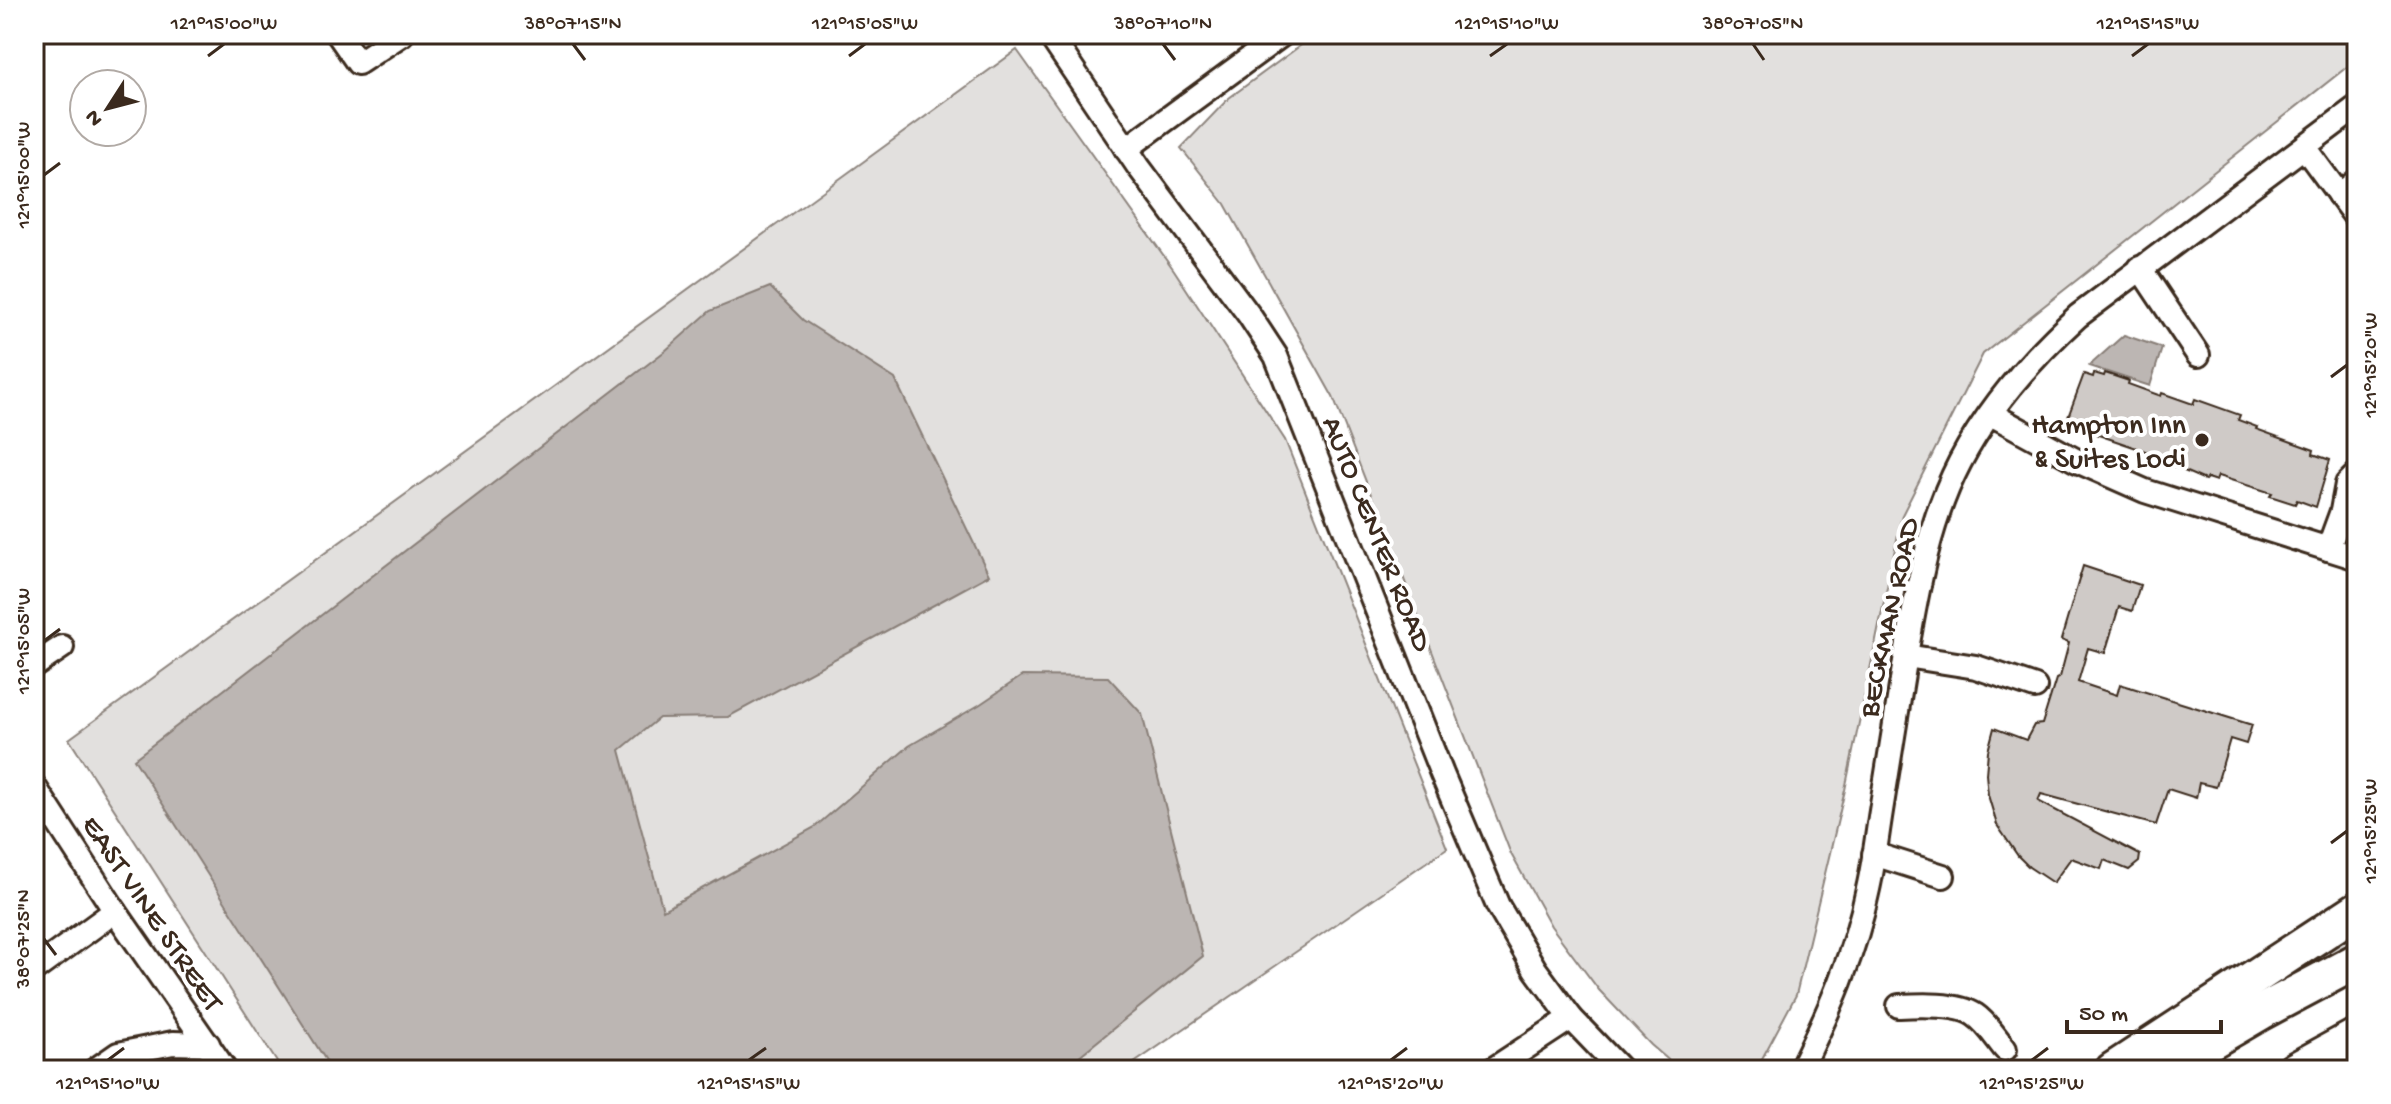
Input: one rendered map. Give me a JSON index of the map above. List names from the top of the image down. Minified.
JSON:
{"streets":{"street":["AUTO CENTER ROAD","BECKMAN ROAD","EAST VINE STREET"]},"places":["Hampton Inn & Suites Lodi"],"scale_bar":"50 m","north":"bottom left","coordinates":["121°15'00\"W","38°07'15\"N","121°15'05\"W","38°07'10\"N","121°15'10\"W","38°07'05\"N","121°15'15\"W","121°15'20\"W","121°15'25\"W","38°07'25\"N"]}
